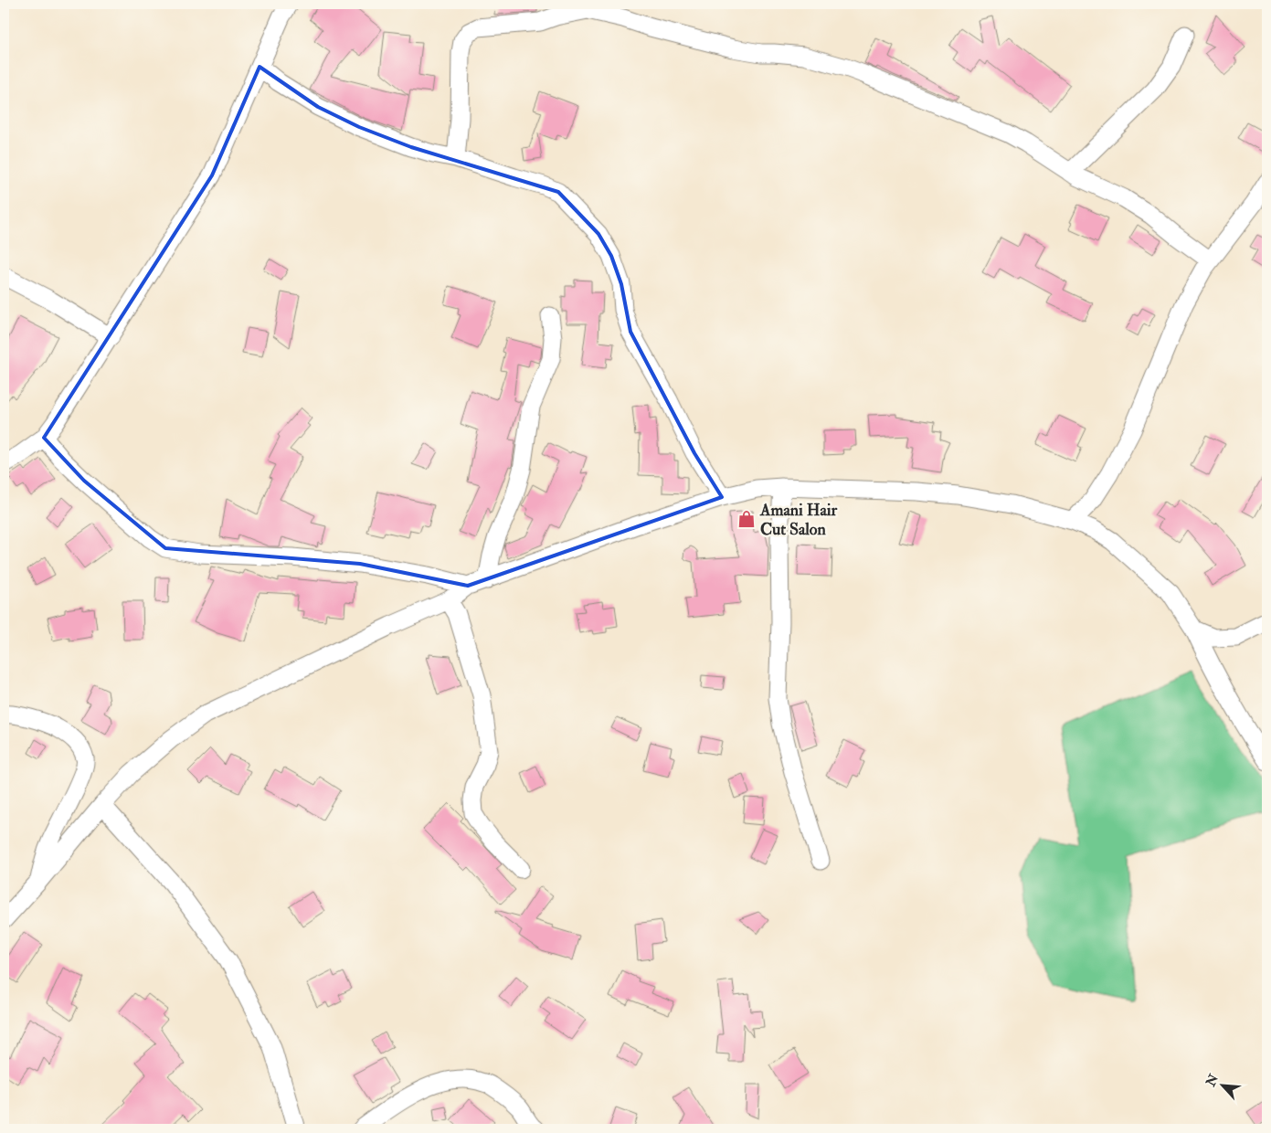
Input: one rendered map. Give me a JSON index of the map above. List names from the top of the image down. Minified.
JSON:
{"places":{"shop":["Amani Hair Cut Salon"]},"north":"top left"}
